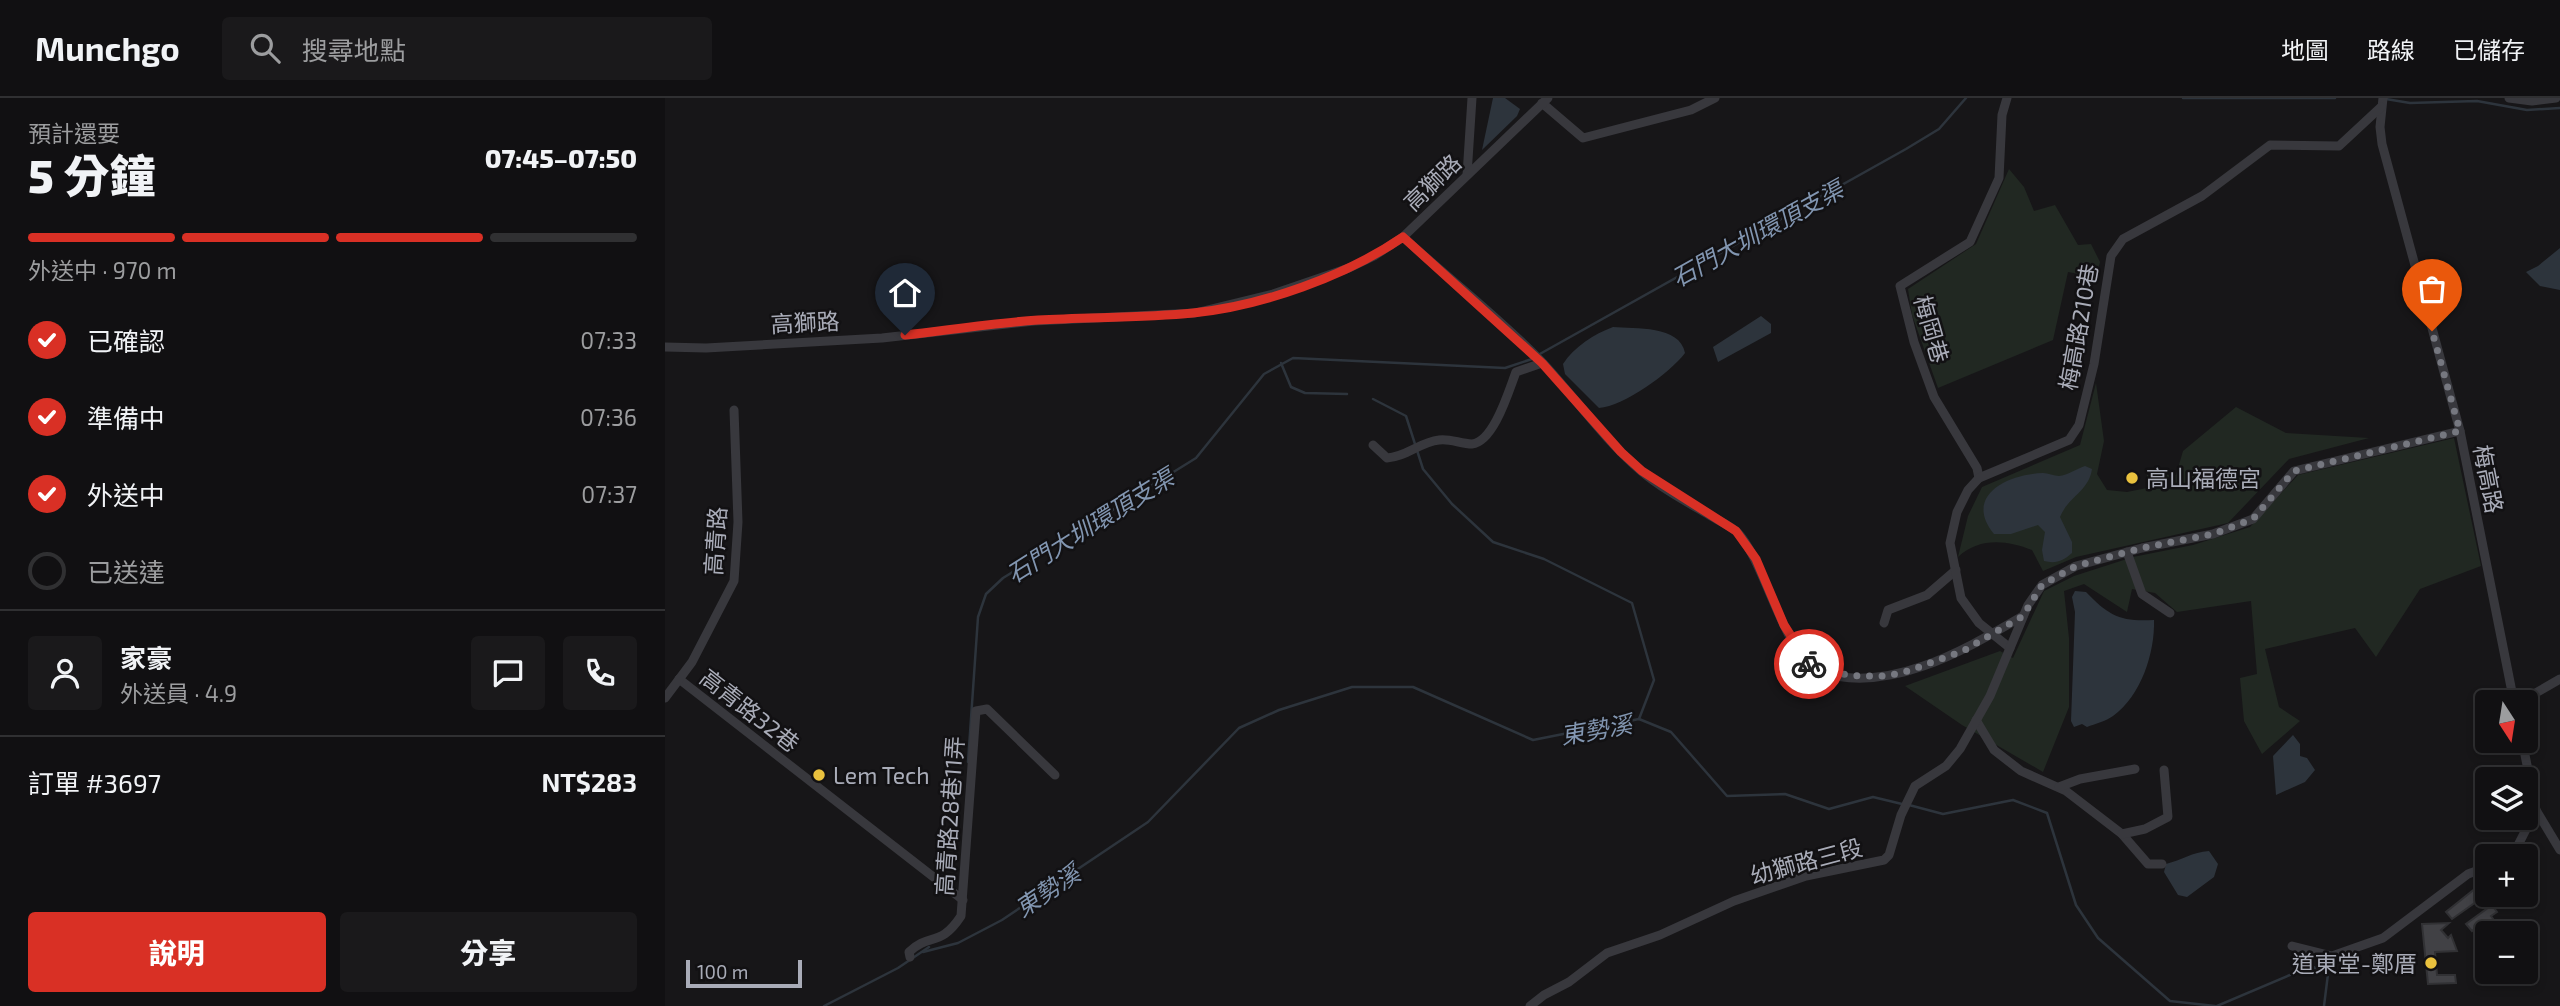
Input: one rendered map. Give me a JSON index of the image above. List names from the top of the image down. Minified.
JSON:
{"streets":{"street":["高獅路","梅高路210巷","梅岡巷","梅高路","高青路","高青路32巷","高青路28巷11弄","幼獅路三段"]},"crossings":[["梅高路210巷","梅岡巷"],["梅高路210巷","梅高路"],["梅高路","幼獅路三段"],["高青路","高青路32巷"],["高青路32巷","高青路28巷11弄"]],"water":["石門大圳環頂支渠","東勢溪"],"places":["高山福德宮","Lem Tech","道東堂-鄭厝"],"scale_bar":"100 m","north":"bottom","page":{"header":"Munchgo","search":"搜尋地點","nav":["地圖","路線","已儲存"],"heading":["5 分鐘","預計還要","07:45–07:50"],"panel":["家豪","外送員 · 4.9","訂單 #3697","NT$283"],"bar":"外送中 · 970 m","list":[["已確認","07:33"],["準備中","07:36"],["外送中","07:37"],"已送達"],"map_buttons":["+","−"],"buttons":["說明","分享"],"scale":"100 m"}}
